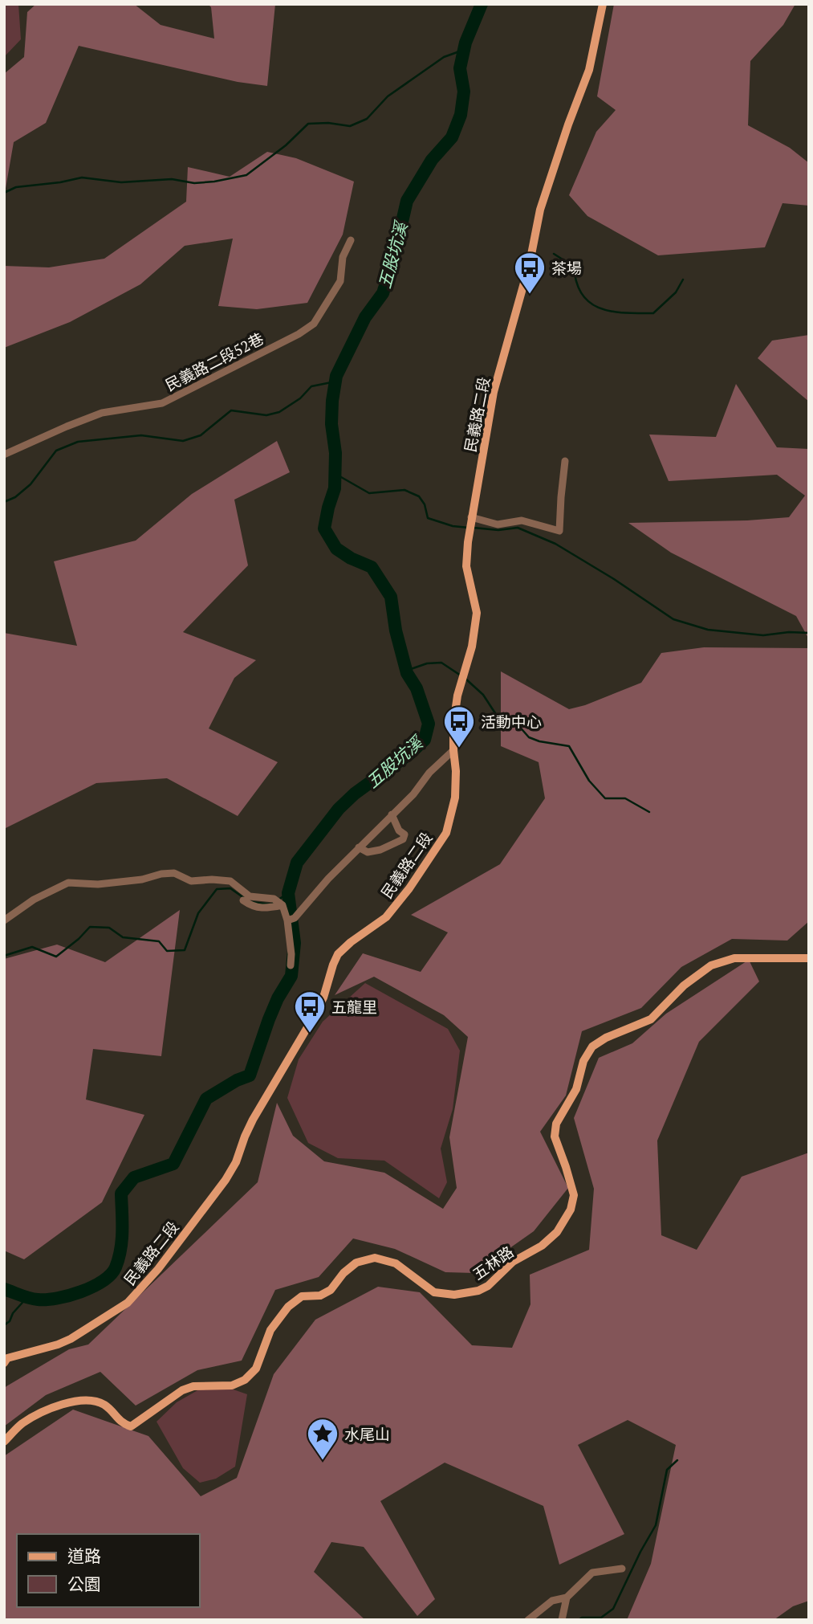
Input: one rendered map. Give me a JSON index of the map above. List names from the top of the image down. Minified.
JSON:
{"streets":{"main road":["民義路二段","五林路"],"street":["民義路二段52巷"]},"water":["五股坑溪"],"places":{"bus stop":["茶場","活動中心","五龍里"],"place":["水尾山"]},"legend":["道路","公園"]}
